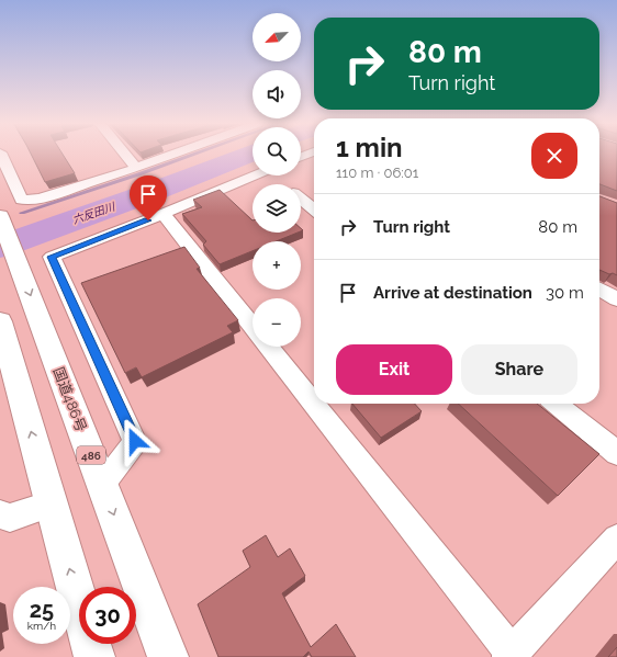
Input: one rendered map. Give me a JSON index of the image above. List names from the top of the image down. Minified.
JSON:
{"streets":{"highway":["国道486号","486"]},"water":["六反田川"],"north":"bottom left","page":{"map_buttons":["+","−"],"turn":["80 m","Turn right"],"heading":["1 min","110 m · 06:01"],"list":[{"name":"Turn right","value":"80 m"},{"name":"Arrive at destination","value":"30 m"}],"buttons":["Exit","Share"],"speed":"25 km/h","limit":"30"}}
